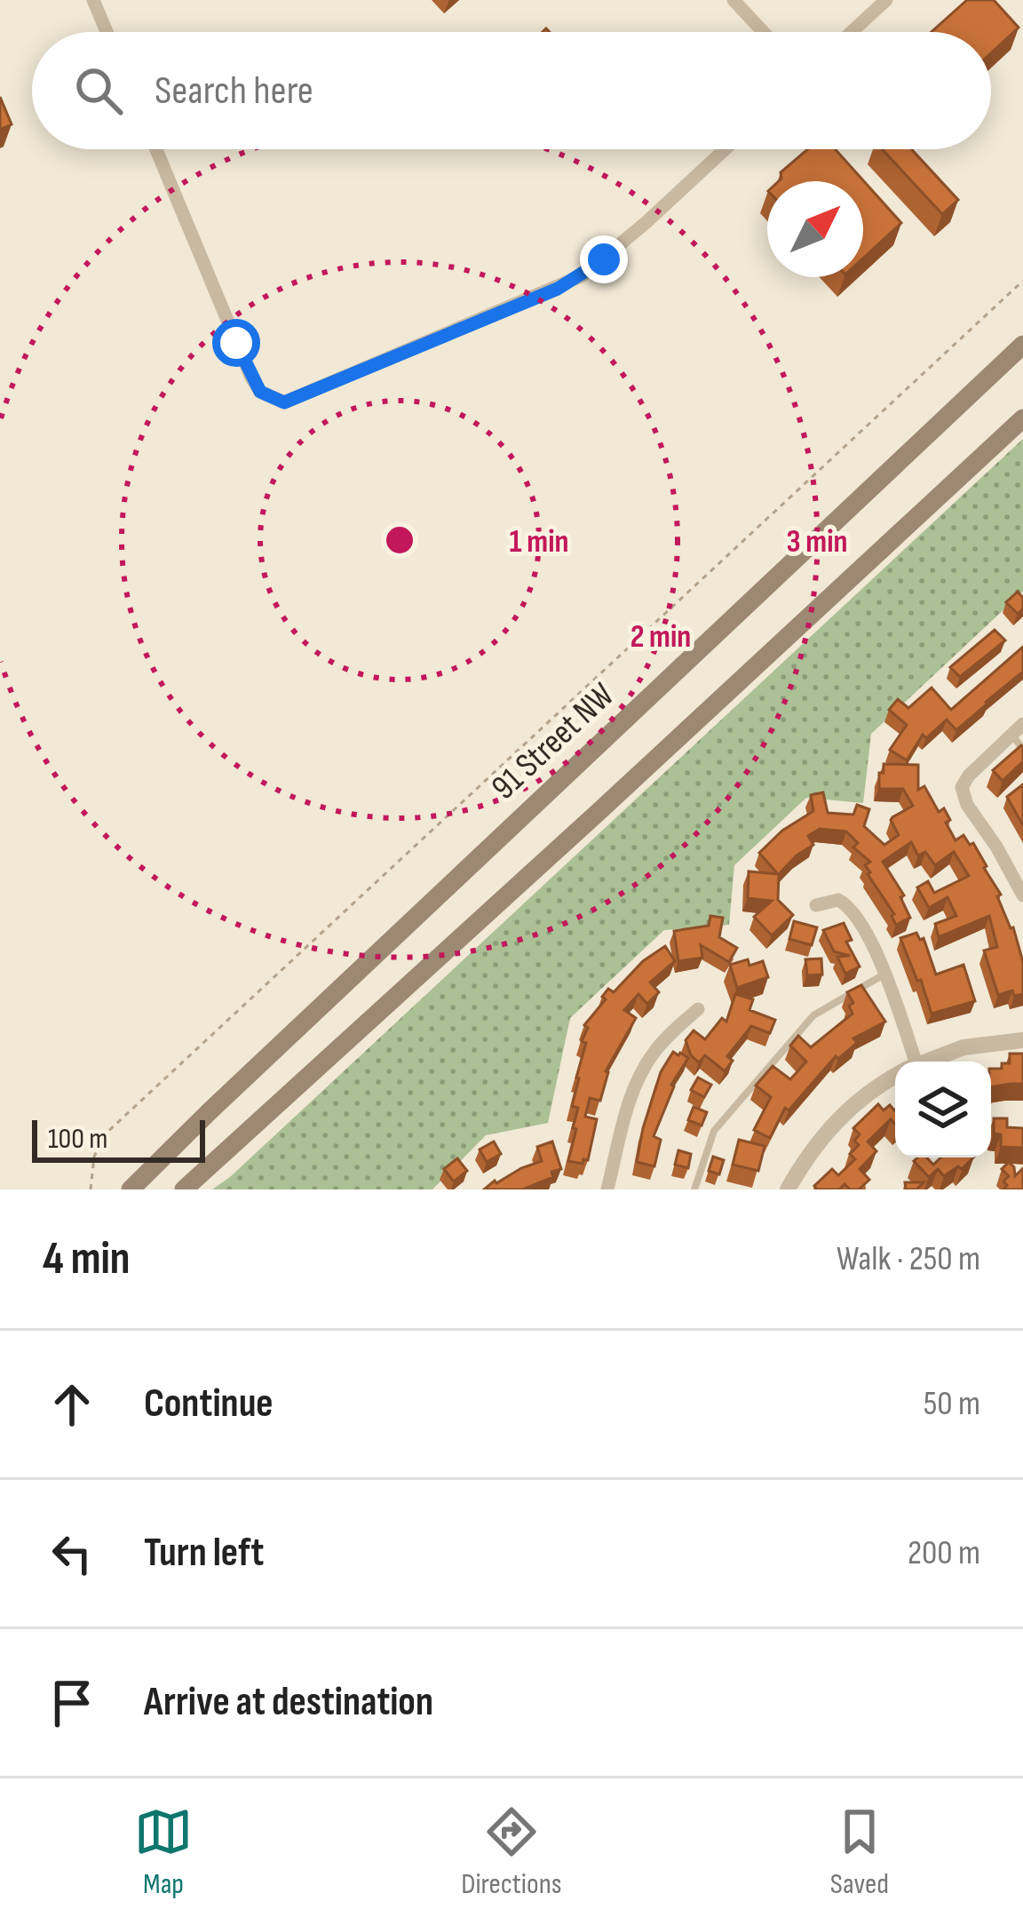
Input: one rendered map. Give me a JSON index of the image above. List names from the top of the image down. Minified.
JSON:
{"streets":{"main road":["91 Street NW"]},"scale_bar":"100 m","north":"top right","page":{"search":"Search here","scale":"100 m","heading":["4 min","Walk · 250 m"],"list":[["Continue","50 m"],["Turn left","200 m"],"Arrive at destination"],"nav":["Map","Directions","Saved"]},"rings":["1 min","3 min","2 min"]}
